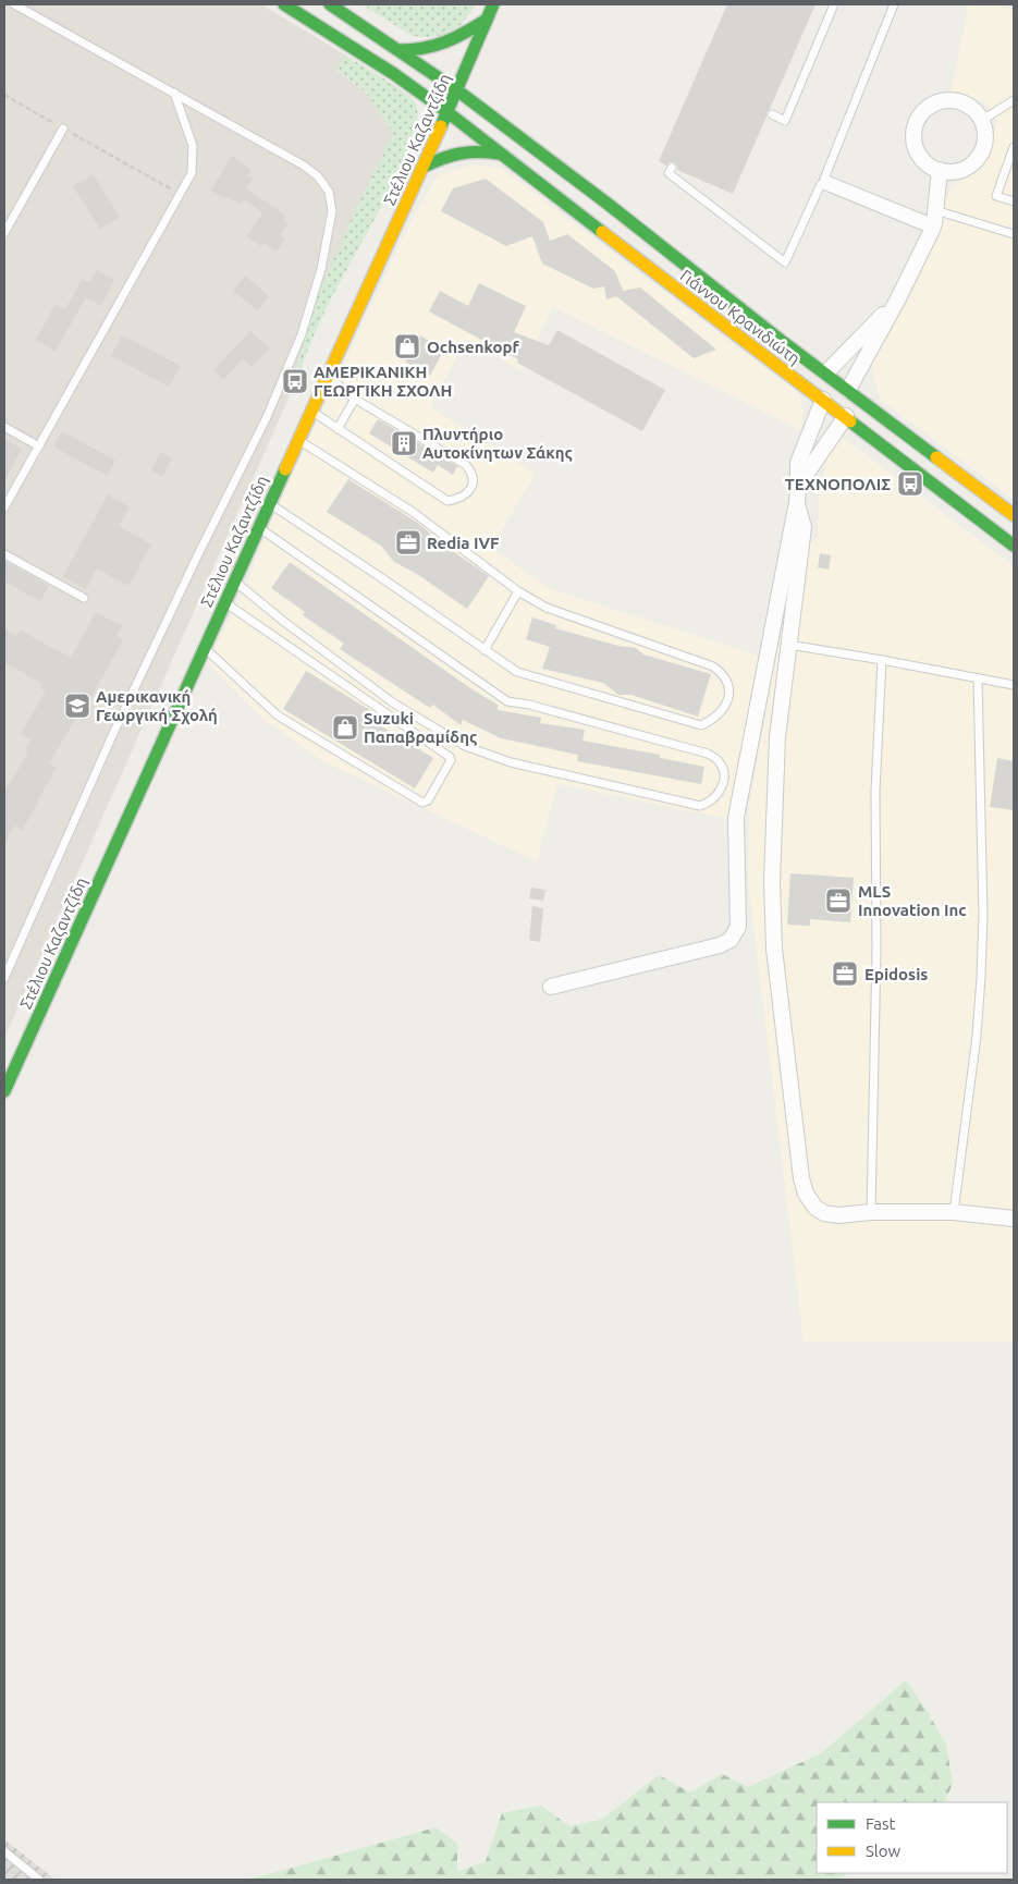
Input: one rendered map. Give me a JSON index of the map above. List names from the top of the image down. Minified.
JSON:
{"streets":{"main road":["Στέλιου Καζαντζίδη","Γιάννου Κρανιδιώτη"]},"crossings":[["Στέλιου Καζαντζίδη","Γιάννου Κρανιδιώτη"]],"places":{"shop":["Ochsenkopf","Suzuki Παπαβραμίδης"],"bus stop":["ΑΜΕΡΙΚΑΝΙΚΗ ΓΕΩΡΓΙΚΗ ΣΧΟΛΗ","ΤΕΧΝΟΠΟΛΙΣ"],"building":["Πλυντήριο Αυτοκίνητων Σάκης"],"office":["Redia IVF","MLS Innovation Inc","Epidosis"],"school or university":["Αμερικανική Γεωργική Σχολή"]},"legend":["Fast","Slow"]}
